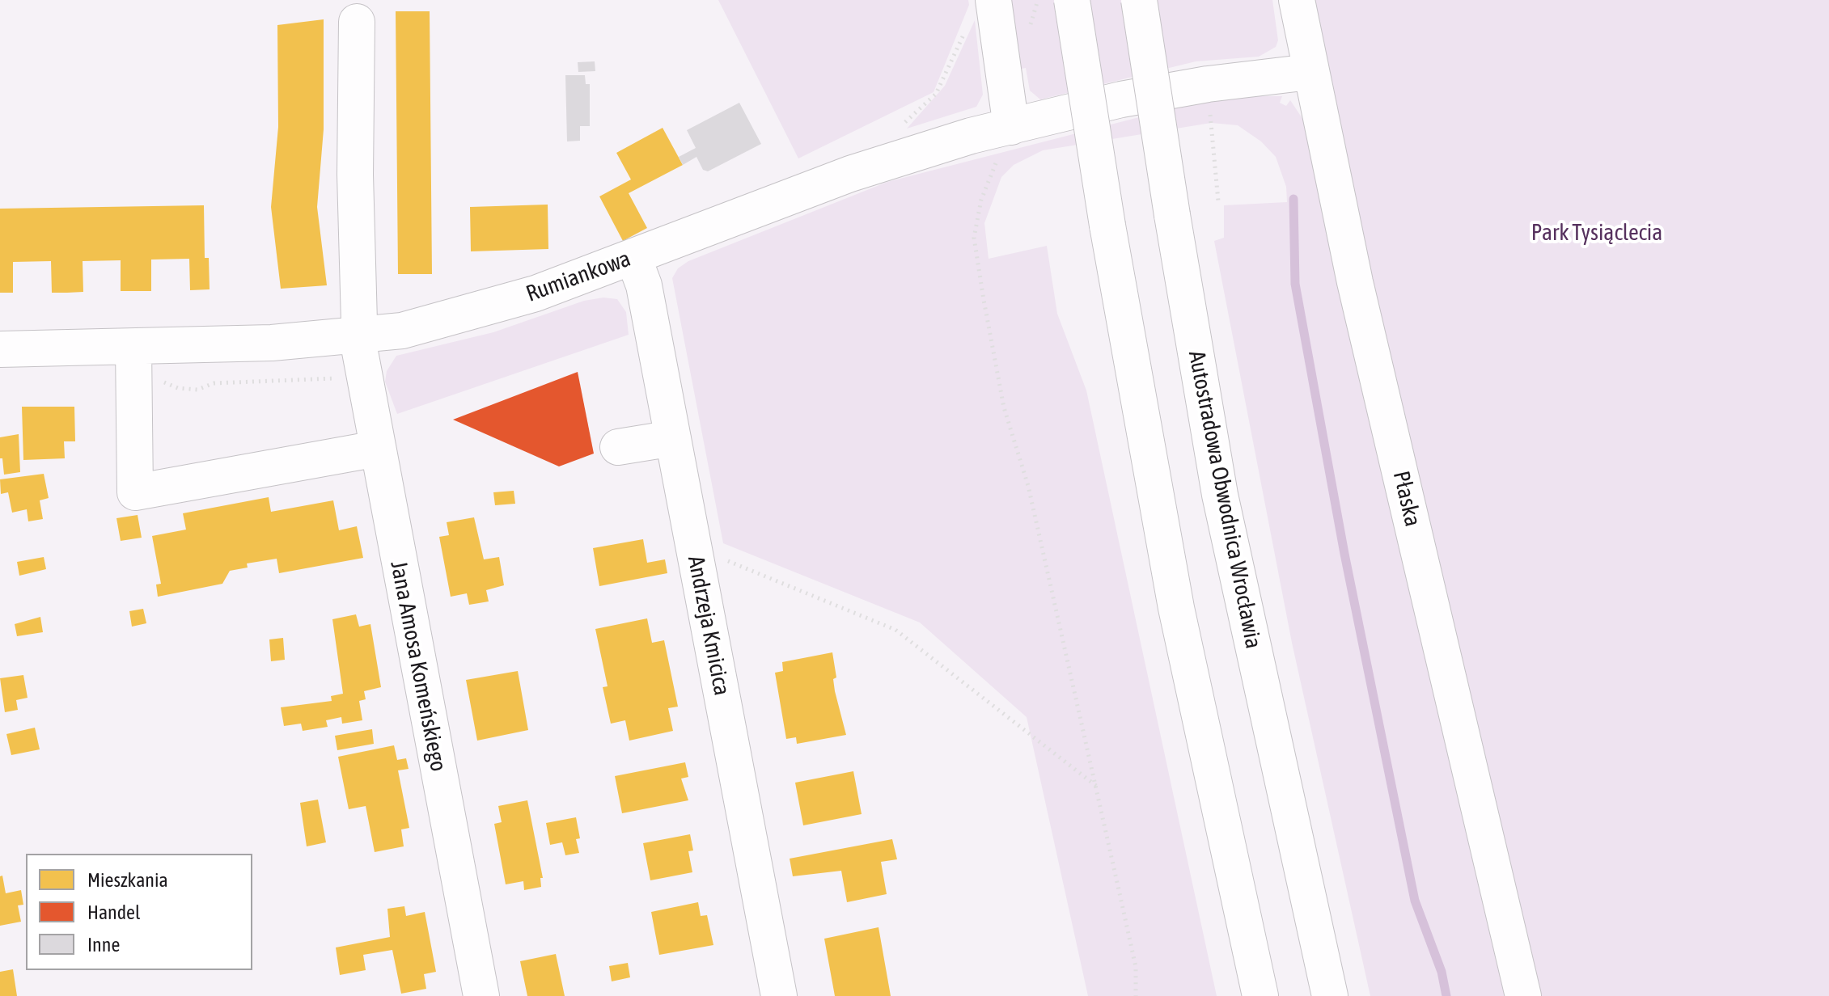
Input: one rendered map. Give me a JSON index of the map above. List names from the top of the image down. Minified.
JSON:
{"streets":{"main road":["Rumiankowa","Płaska","Autostradowa Obwodnica Wrocławia","Andrzeja Kmicica","Jana Amosa Komeńskiego"]},"crossings":[["Rumiankowa","Płaska"],["Rumiankowa","Andrzeja Kmicica"],["Rumiankowa","Jana Amosa Komeńskiego"]],"parks":["Park Tysiąclecia"],"legend":["Mieszkania","Handel","Inne"]}
